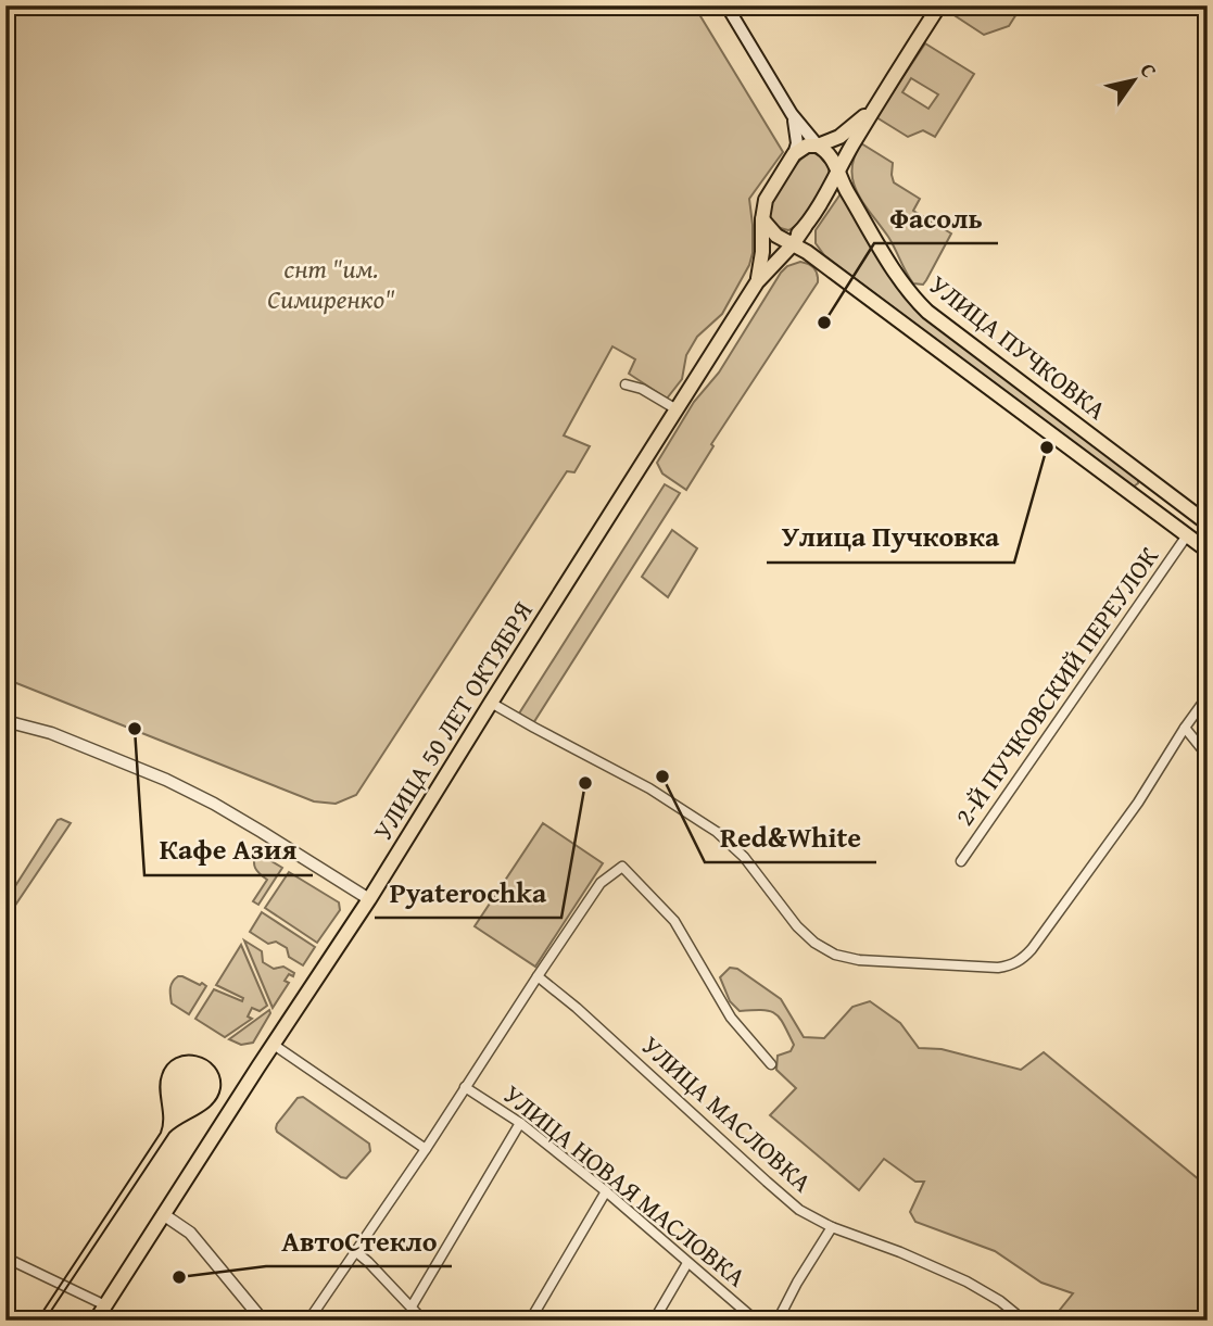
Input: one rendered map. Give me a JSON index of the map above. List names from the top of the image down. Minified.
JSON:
{"streets":{"main road":["УЛИЦА ПУЧКОВКА","УЛИЦА 50 ЛЕТ ОКТЯБРЯ"],"street":["2-Й ПУЧКОВСКИЙ ПЕРЕУЛОК","УЛИЦА МАСЛОВКА","УЛИЦА НОВАЯ МАСЛОВКА"]},"crossings":[["УЛИЦА ПУЧКОВКА","2-Й ПУЧКОВСКИЙ ПЕРЕУЛОК"],["УЛИЦА ПУЧКОВКА","УЛИЦА 50 ЛЕТ ОКТЯБРЯ"]],"parks":["снт \"им. Симиренко\""],"places":["Фасоль","Улица Пучковка","Кафе Азия","Red&White","Pyaterochka","АвтоСтекло"],"north":"top right"}
